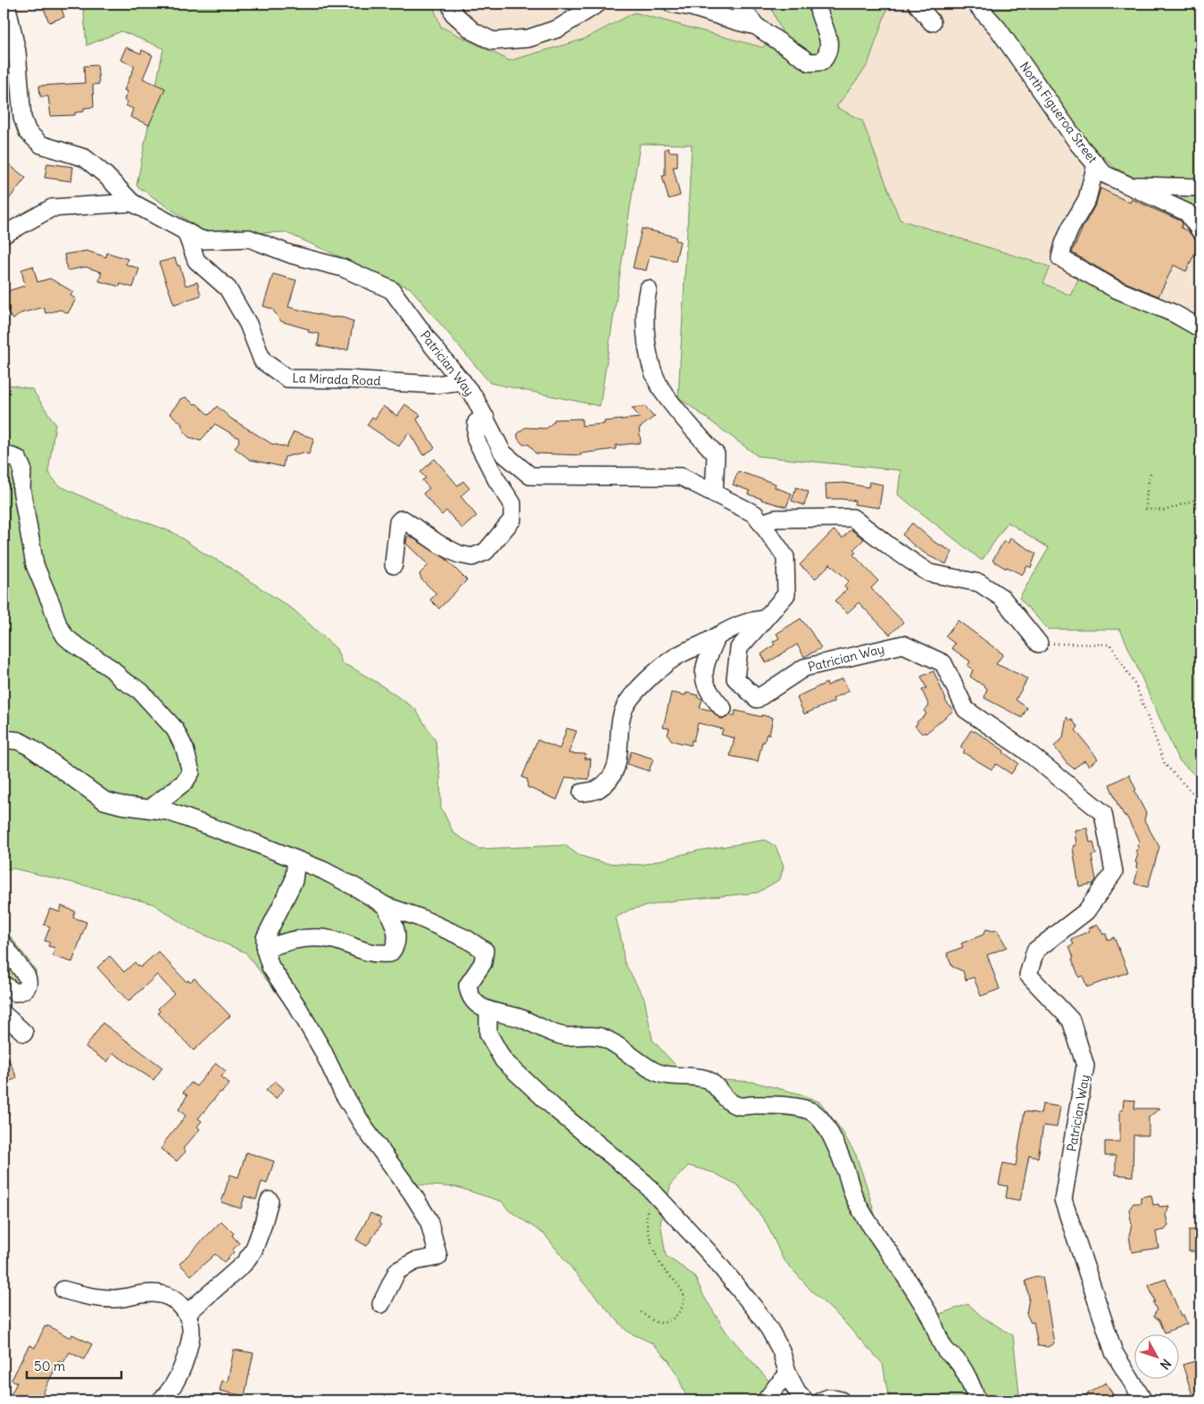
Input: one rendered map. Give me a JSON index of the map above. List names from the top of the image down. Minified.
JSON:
{"streets":{"street":["North Figueroa Street","Patrician Way","La Mirada Road"]},"crossings":[["Patrician Way","La Mirada Road"]],"scale_bar":"50 m","north":"bottom right"}
